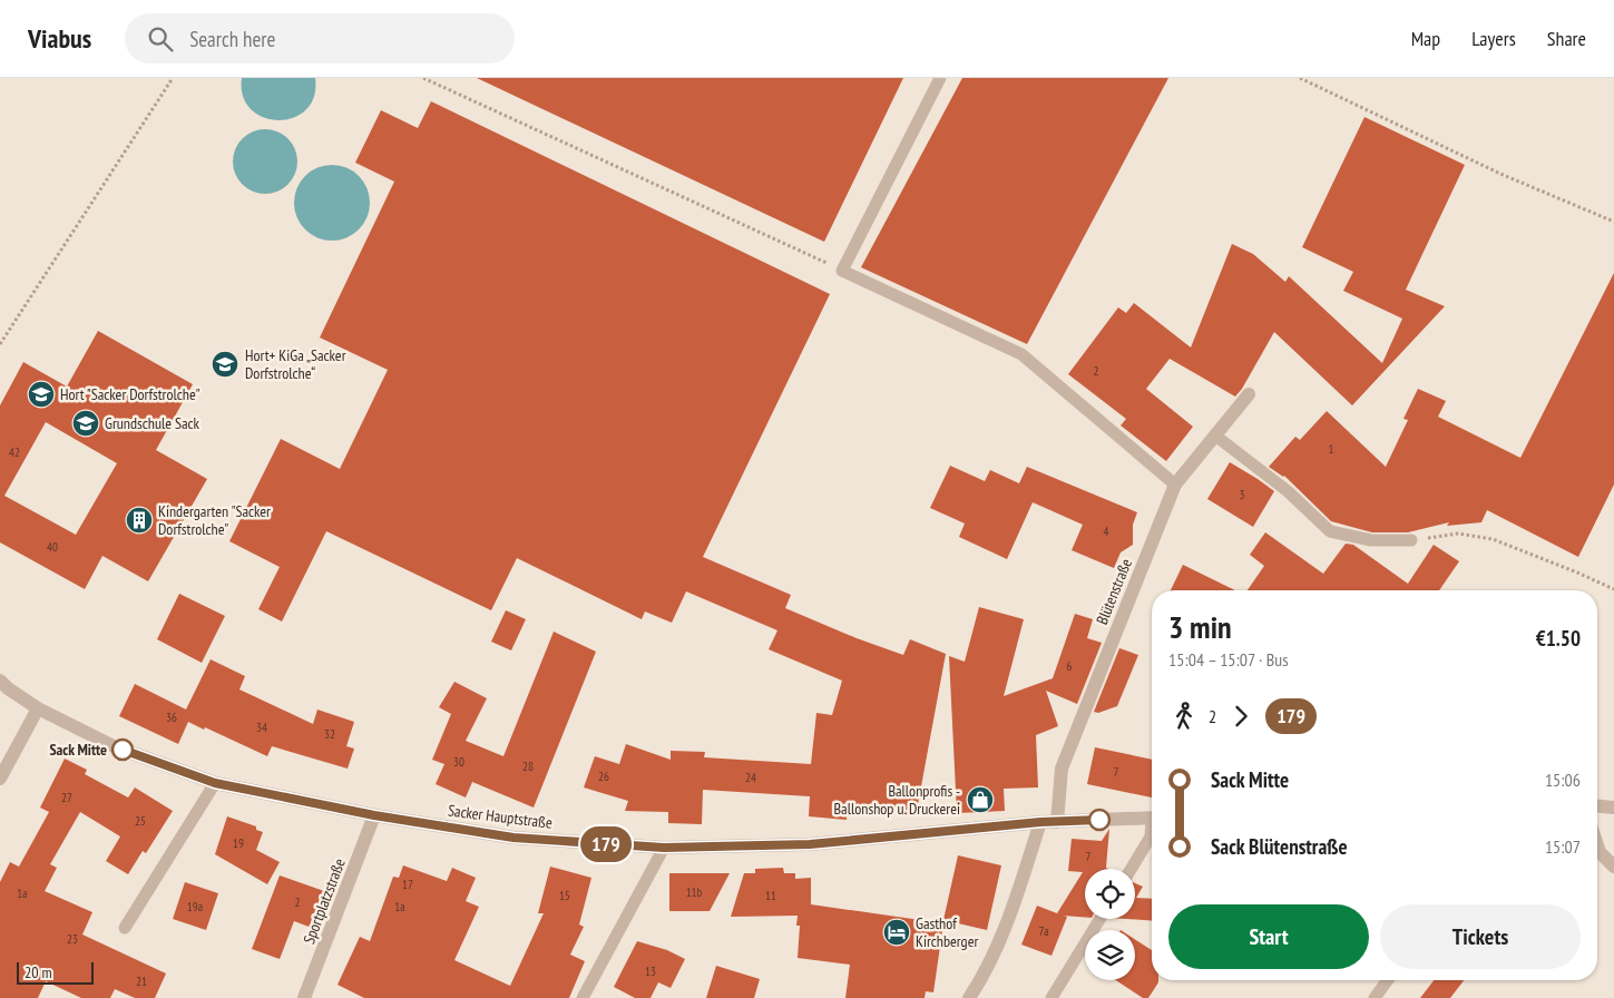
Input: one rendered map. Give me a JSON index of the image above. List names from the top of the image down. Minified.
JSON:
{"streets":{"street":["Blütenstraße","Sacker Hauptstraße","Sportplatzstraße"]},"crossings":[["Blütenstraße","Sacker Hauptstraße"],["Sacker Hauptstraße","Sportplatzstraße"]],"places":{"school or university":["Hort+ KiGa „Sacker Dorfstrolche“","Hort \"Sacker Dorfstrolche\"","Grundschule Sack"],"building":["Kindergarten \"Sacker Dorfstrolche\""],"other":["Sack Mitte"],"shop":["Ballonprofis - Ballonshop u. Druckerei"],"hotel":["Gasthof Kirchberger"]},"lines":["bus line 179"],"house_numbers":["2","1","42","3","4","40","6","36","34","32","30","28","7","26","24","27","25","19","7","17","11b","1a","15","11","2","19a","1a","7a","23","13","21"],"scale_bar":"20 m","page":{"header":"Viabus","search":"Search here","nav":["Map","Layers","Share"],"on_map":"179","heading":["3 min","15:04 – 15:07 · Bus","€1.50"],"legs":["2","179"],"list":[{"name":"Sack Mitte","value":"15:06"},{"name":"Sack Blütenstraße","value":"15:07"}],"buttons":["Start","Tickets"],"scale":"20 m"}}
